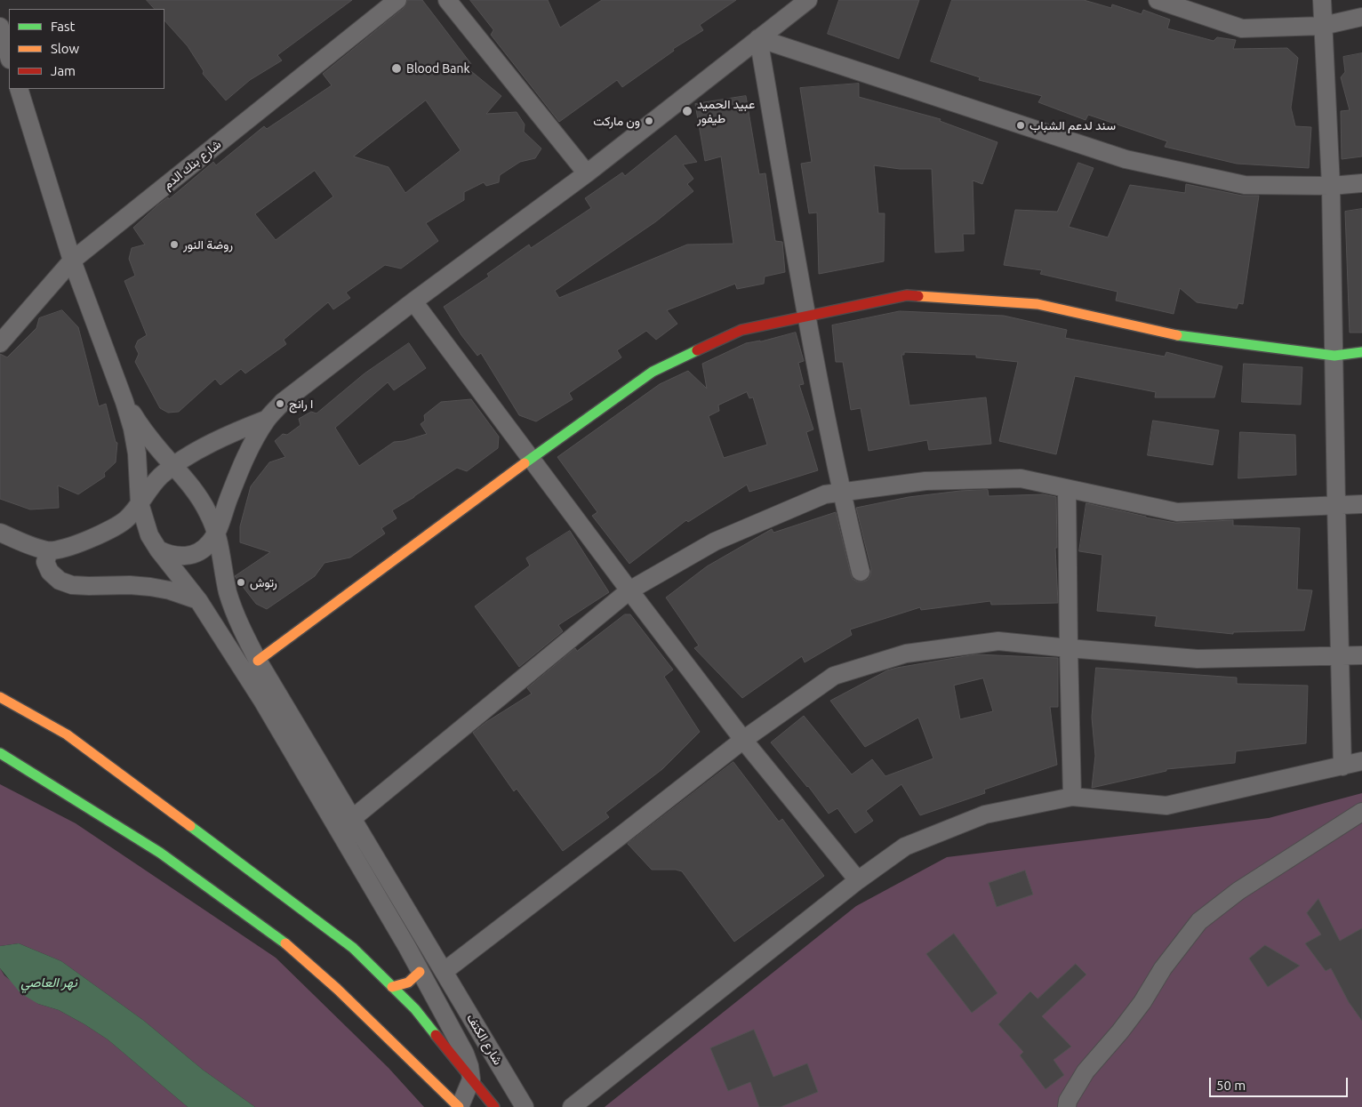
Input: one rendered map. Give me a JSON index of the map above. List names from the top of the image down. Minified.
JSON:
{"streets":{"street":["شارع بنك الدم","شارع الكتف"]},"water":["نهر العاصي"],"places":["Blood Bank","عبيد الحميد طيفور","ون ماركت","سند لدعم الشباب","روضة النور","ا رانج","رتوش"],"legend":["Fast","Slow","Jam"],"scale_bar":"50 m"}
